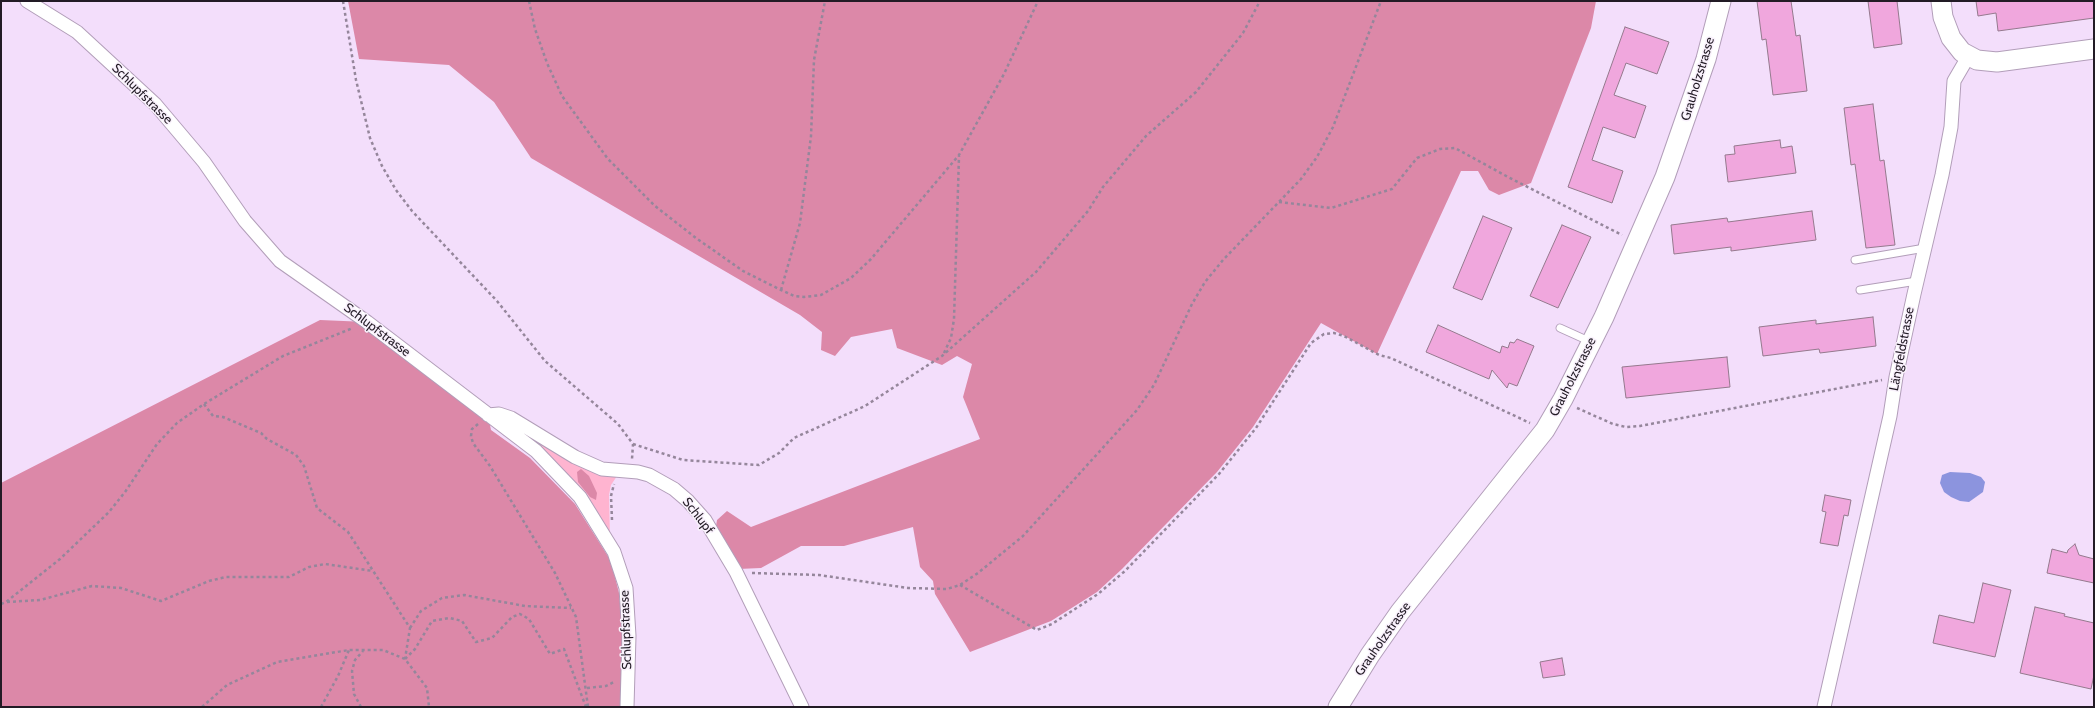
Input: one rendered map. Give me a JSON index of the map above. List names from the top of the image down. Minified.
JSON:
{"streets":{"street":["Grauholzstrasse","Schlupfstrasse","Längfeldstrasse","Schlupf"]},"crossings":[["Schlupfstrasse","Schlupf"]]}
